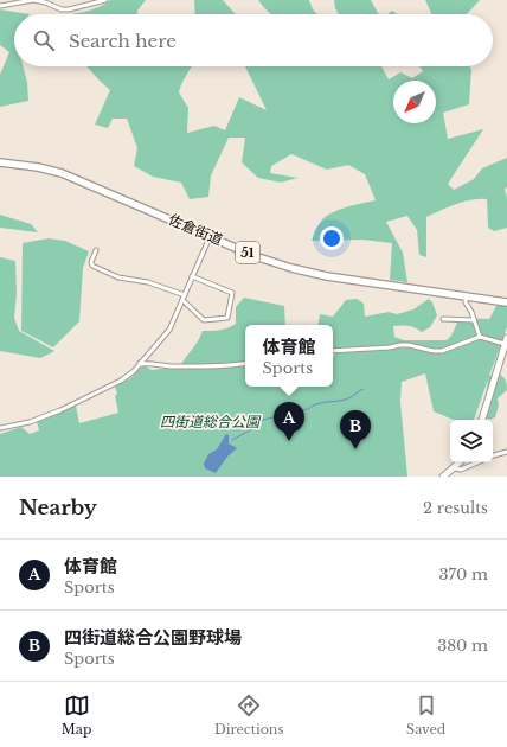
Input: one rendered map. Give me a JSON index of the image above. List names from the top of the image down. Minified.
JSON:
{"streets":{"highway":["佐倉街道","51"]},"parks":["四街道総合公園"],"north":"bottom left","page":{"search":"Search here","popup":["体育館","Sports"],"pins":["A","B"],"heading":["Nearby","2 results"],"list":[{"mark":"A","name":"体育館","note":"Sports","value":"370 m"},{"mark":"B","name":"四街道総合公園野球場","note":"Sports","value":"380 m"}],"nav":["Map","Directions","Saved"]}}
